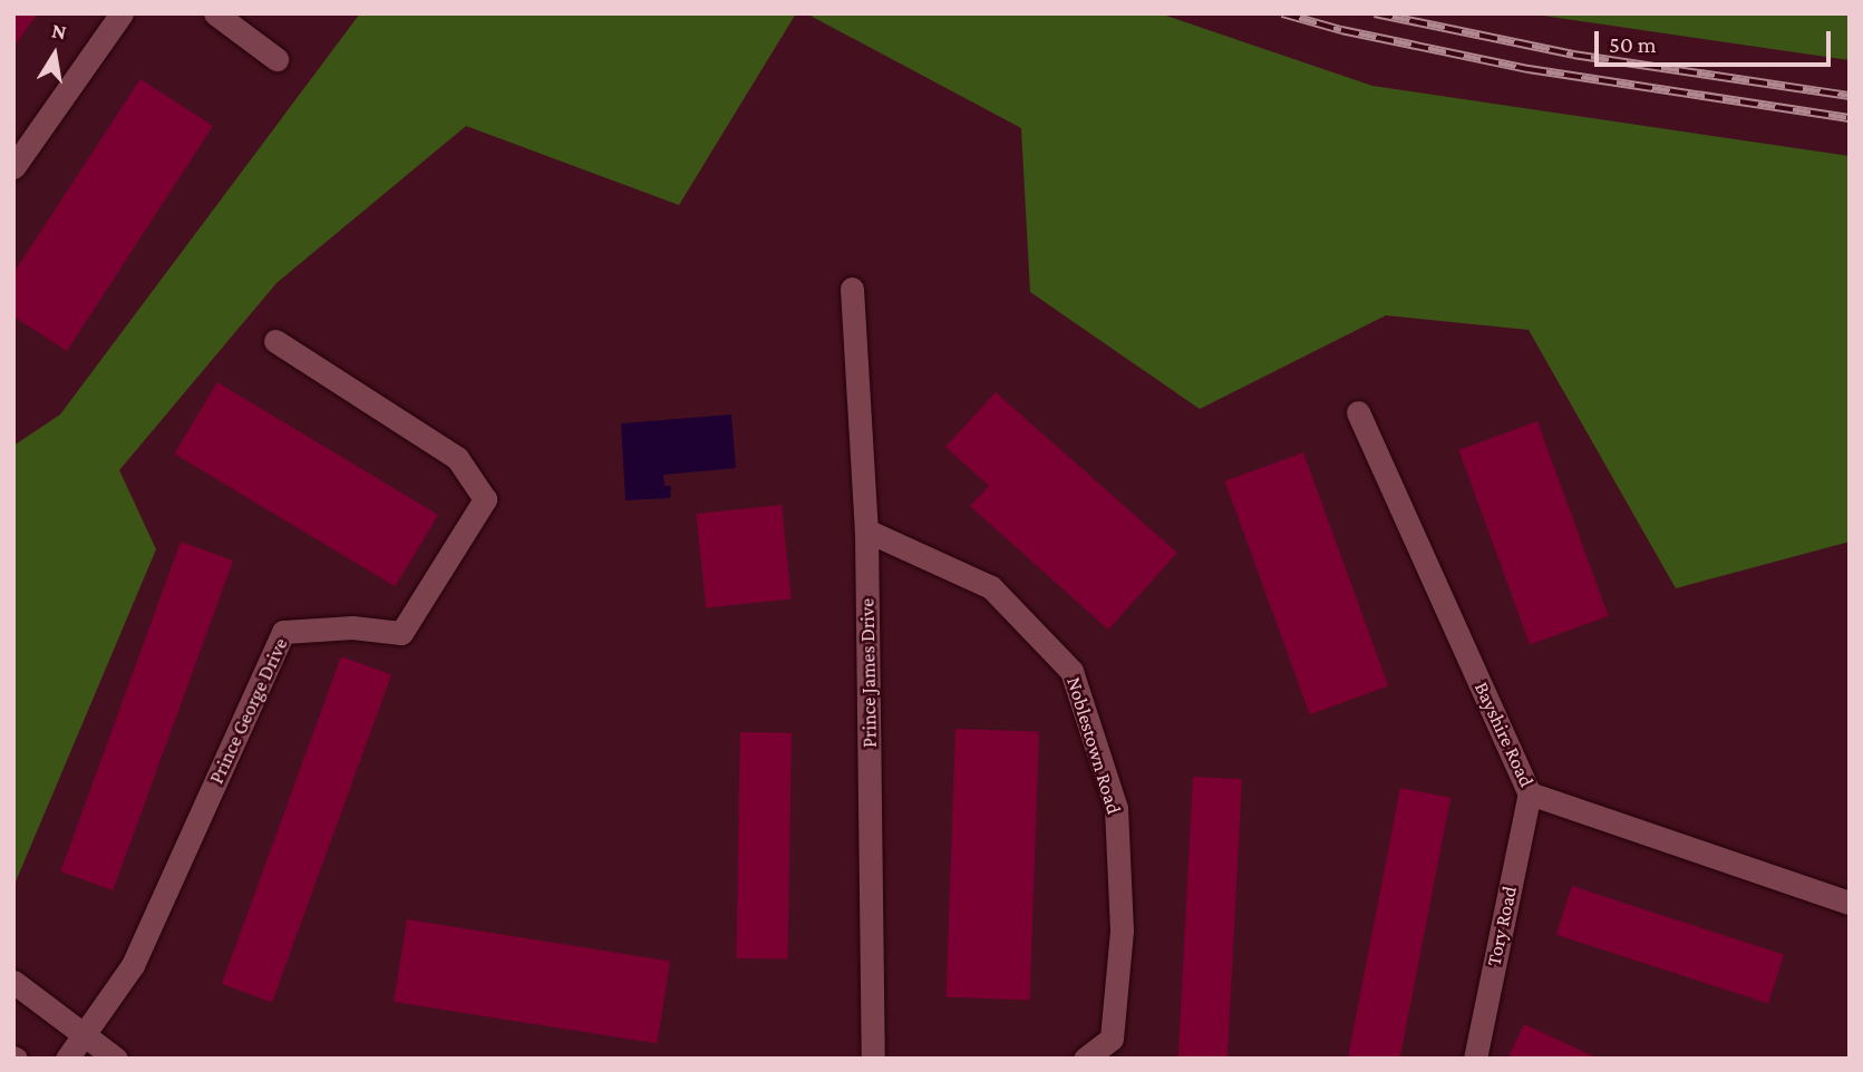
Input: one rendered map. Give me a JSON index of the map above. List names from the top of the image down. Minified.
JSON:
{"streets":{"street":["Prince James Drive","Prince George Drive","Bayshire Road","Noblestown Road","Tory Road"]},"crossings":[["Prince James Drive","Noblestown Road"],["Bayshire Road","Tory Road"]],"scale_bar":"50 m","north":"top"}
